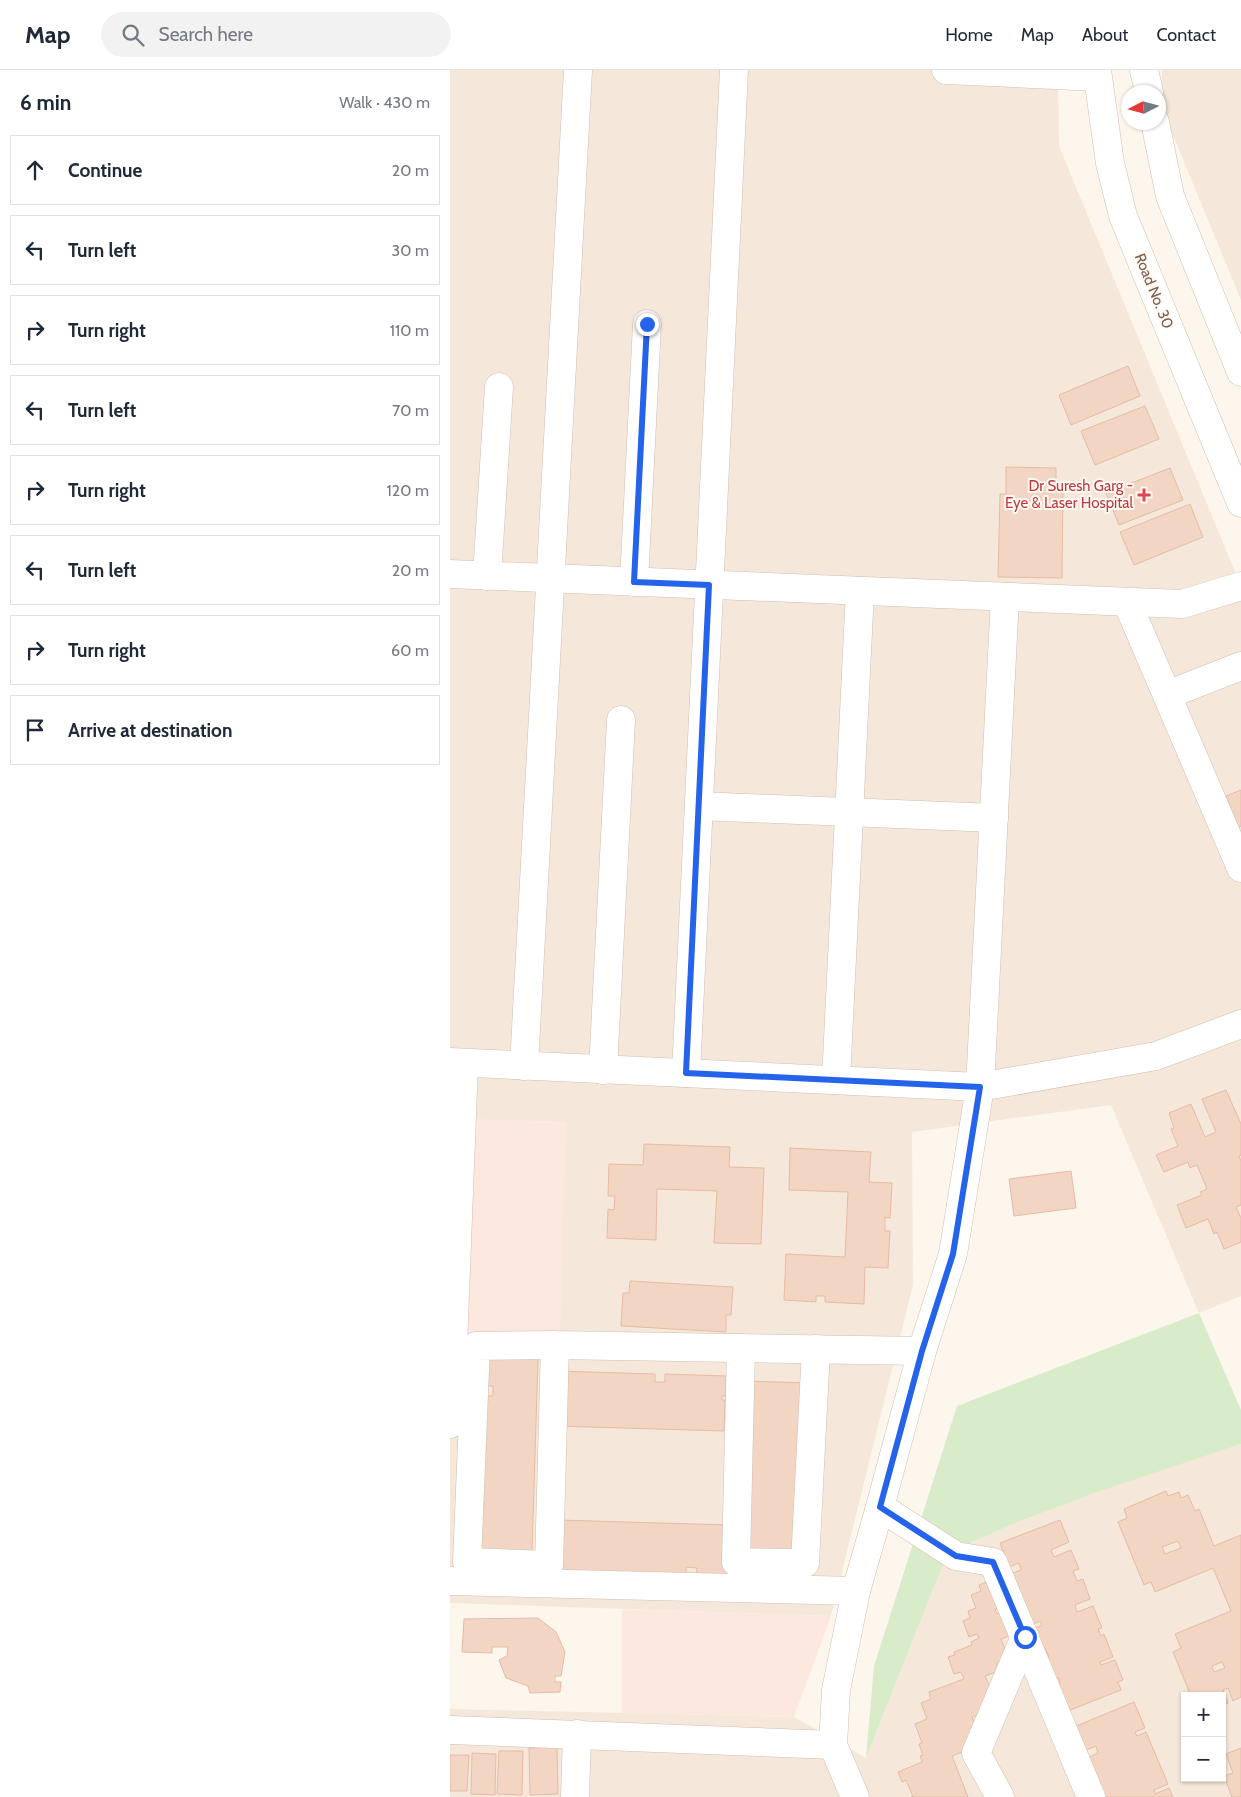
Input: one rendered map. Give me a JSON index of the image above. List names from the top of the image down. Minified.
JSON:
{"streets":{"street":["Road No. 30"]},"places":{"health":["Dr Suresh Garg - Eye & Laser Hospital"]},"north":"left","page":{"header":"Map","search":"Search here","nav":["Home","Map","About","Contact"],"heading":["6 min","Walk · 430 m"],"list":[["Continue","20 m"],["Turn left","30 m"],["Turn right","110 m"],["Turn left","70 m"],["Turn right","120 m"],["Turn left","20 m"],["Turn right","60 m"],"Arrive at destination"],"map_buttons":["+","−"]}}
